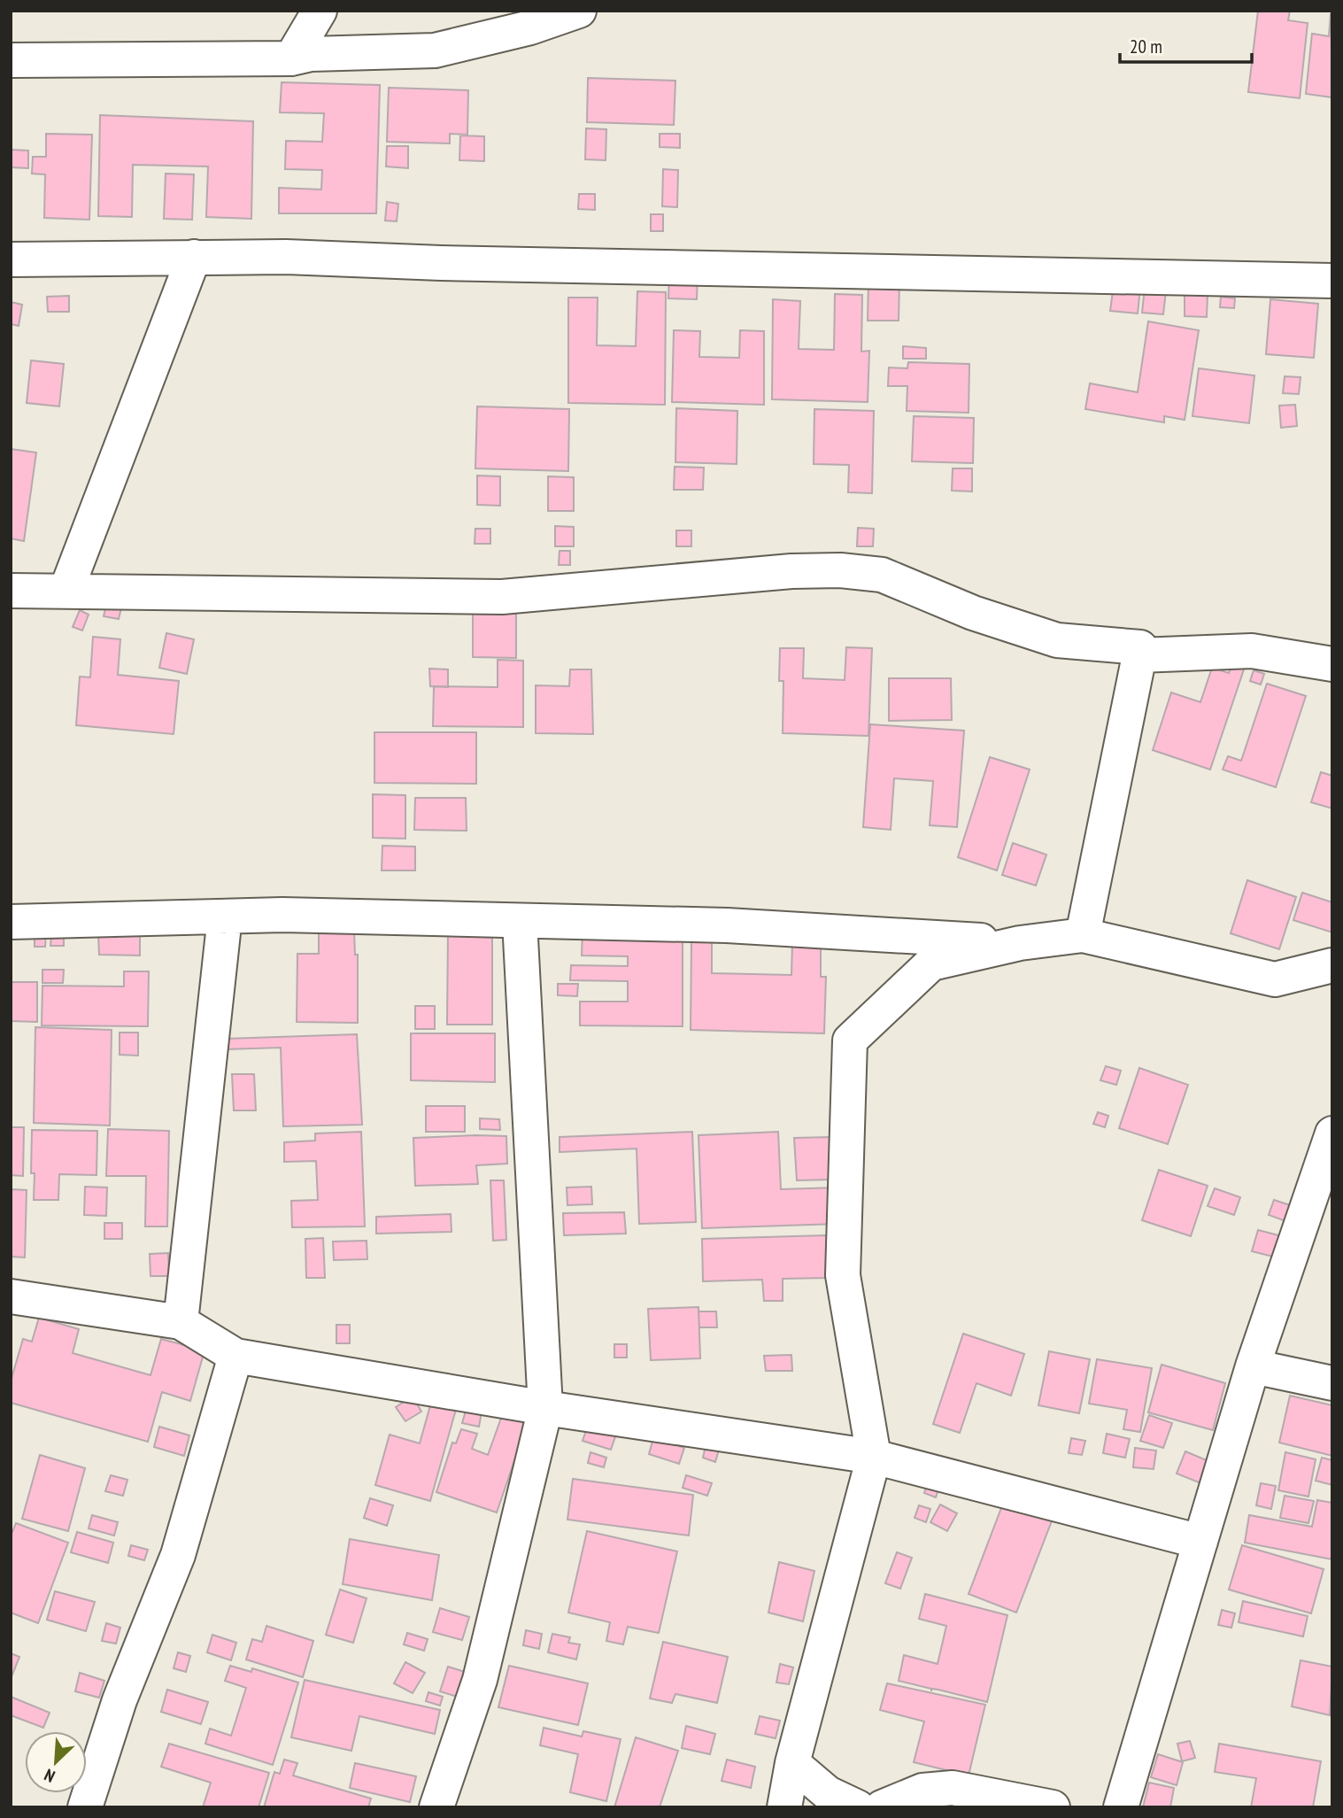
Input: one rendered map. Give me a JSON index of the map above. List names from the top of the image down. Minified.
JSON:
{"scale_bar":"20 m","north":"bottom left"}
